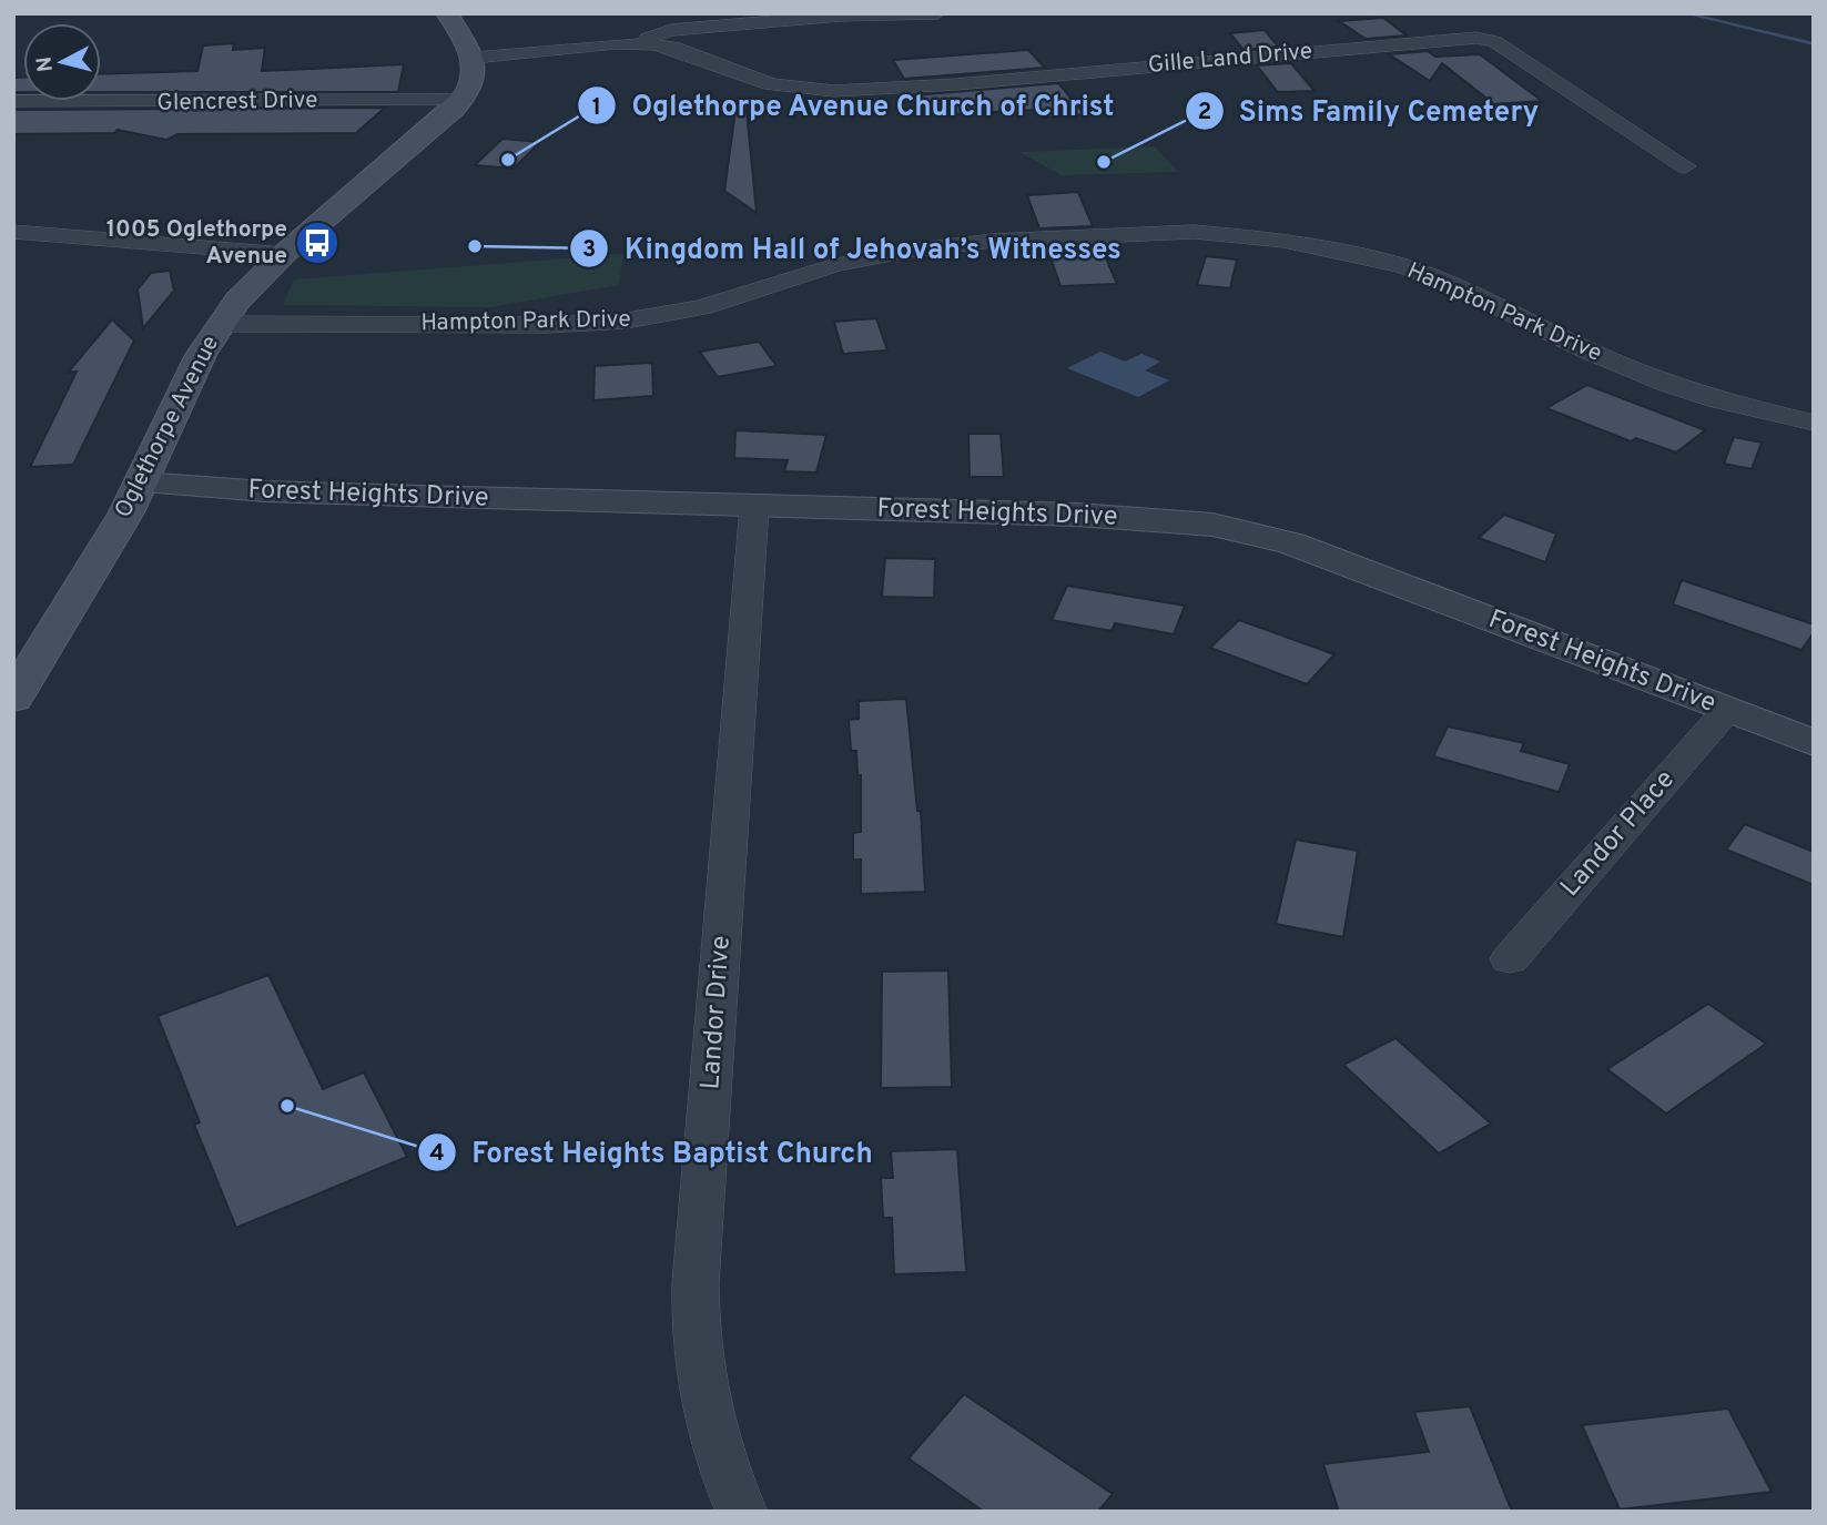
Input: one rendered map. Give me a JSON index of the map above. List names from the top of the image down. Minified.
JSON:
{"streets":{"main road":["Oglethorpe Avenue"],"street":["Gille Land Drive","Glencrest Drive","Hampton Park Drive","Forest Heights Drive","Landor Place","Landor Drive"]},"crossings":[["Glencrest Drive","Oglethorpe Avenue"],["Hampton Park Drive","Oglethorpe Avenue"],["Oglethorpe Avenue","Forest Heights Drive"],["Forest Heights Drive","Landor Place"],["Forest Heights Drive","Landor Drive"]],"places":{"other":["Oglethorpe Avenue Church of Christ","Sims Family Cemetery","Kingdom Hall of Jehovah’s Witnesses","Forest Heights Baptist Church"],"bus stop":["1005 Oglethorpe Avenue"]},"north":"left"}
